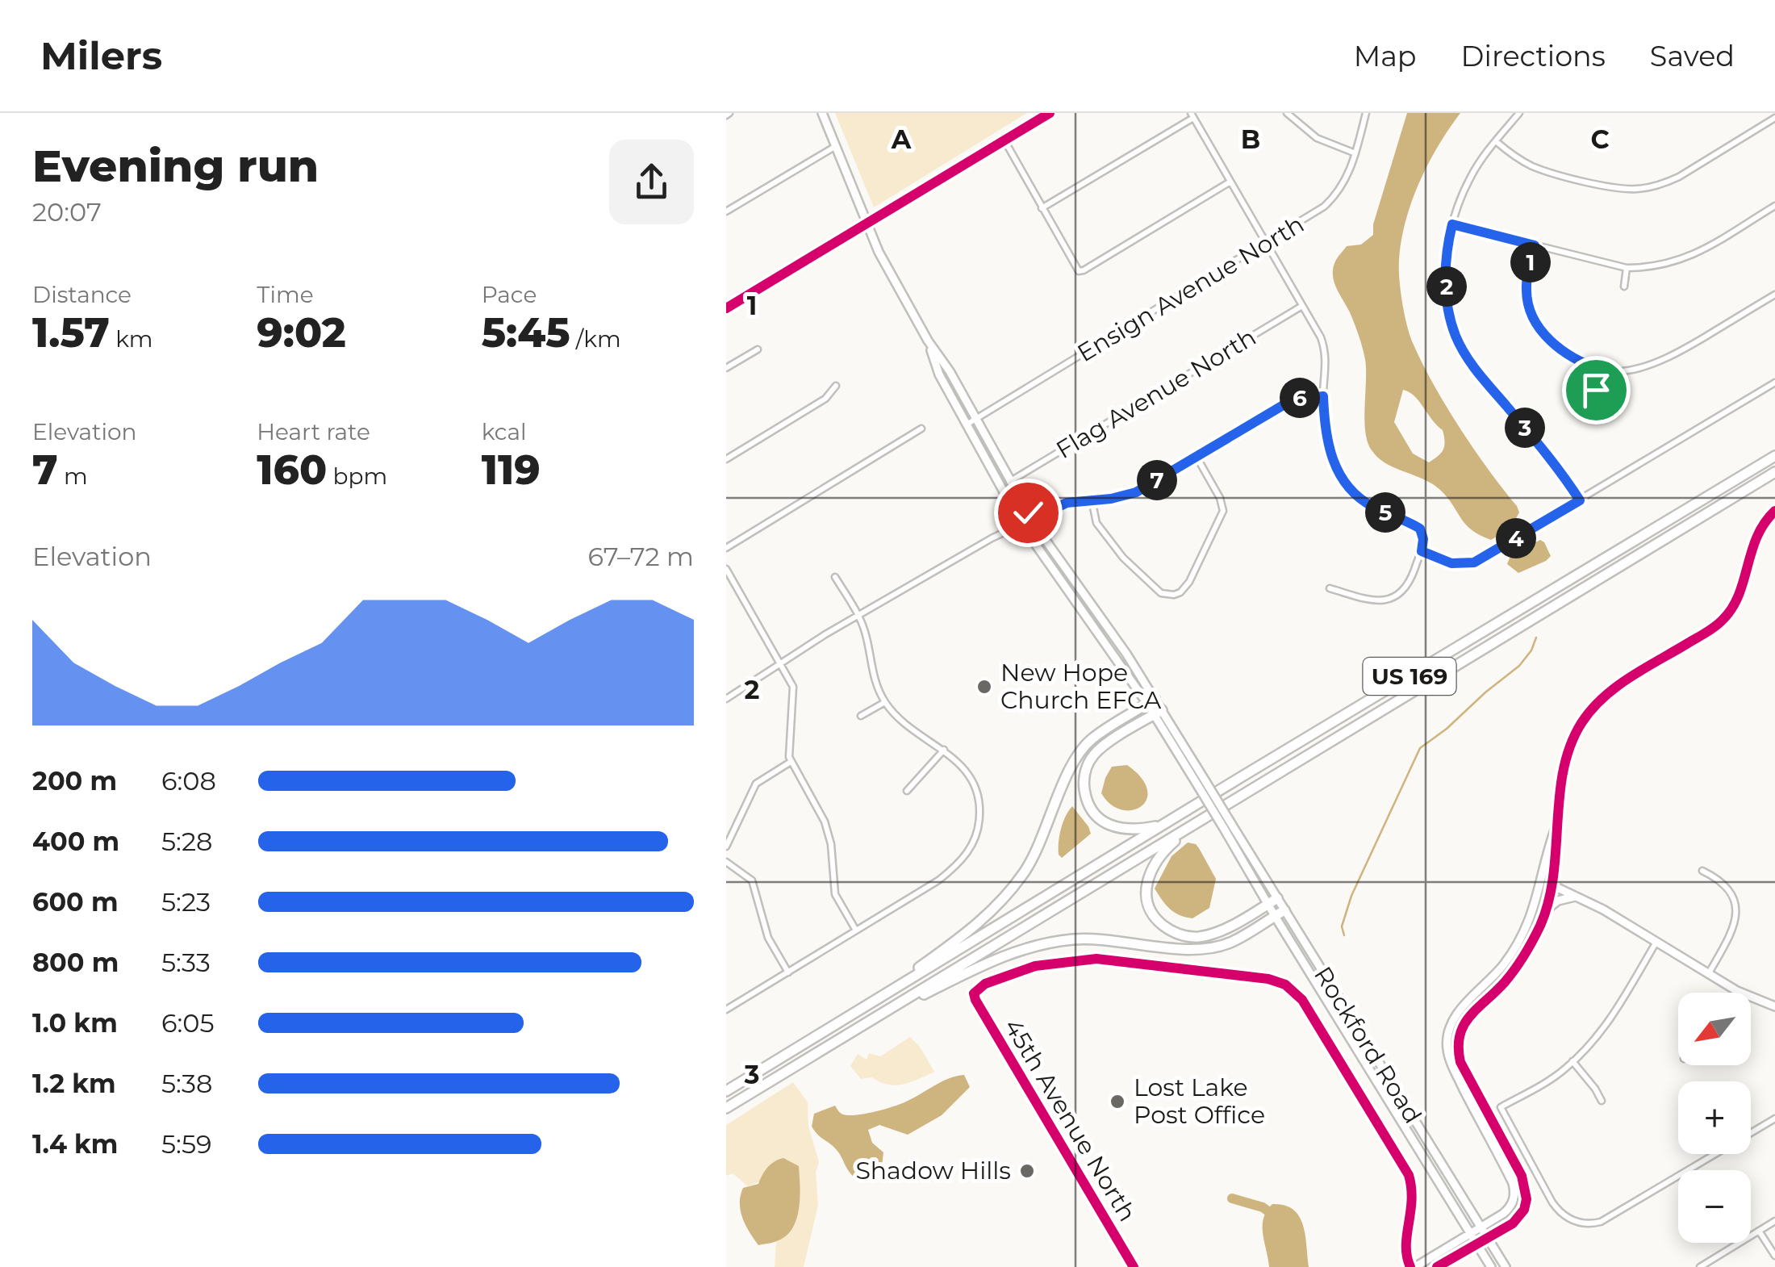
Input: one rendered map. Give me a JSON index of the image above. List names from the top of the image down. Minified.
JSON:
{"streets":{"highway":["US 169"],"main road":["Rockford Road"],"street":["Ensign Avenue North","Flag Avenue North","45th Avenue North"]},"places":["New Hope Church EFCA","Lost Lake Post Office","Shadow Hills"],"north":"bottom left","page":{"header":"Milers","nav":["Map","Directions","Saved"],"heading":["Evening run","20:07"],"pins":["1","2","6","3","7","5","4"],"stats":[["Distance","1.57 km"],["Time","9:02"],["Pace","5:45 /km"],["Elevation","7 m"],["Heart rate","160 bpm"],["kcal","119"]],"chart":["Elevation","67–72 m"],"list":[{"name":"200 m","note":"6:08"},{"name":"400 m","note":"5:28"},{"name":"600 m","note":"5:23"},{"name":"800 m","note":"5:33"},{"name":"1.0 km","note":"6:05"},{"name":"1.2 km","note":"5:38"},{"name":"1.4 km","note":"5:59"}],"map_buttons":["+","−"]},"grid":{"columns":["A","B","C"],"rows":["1","2","3"]}}
